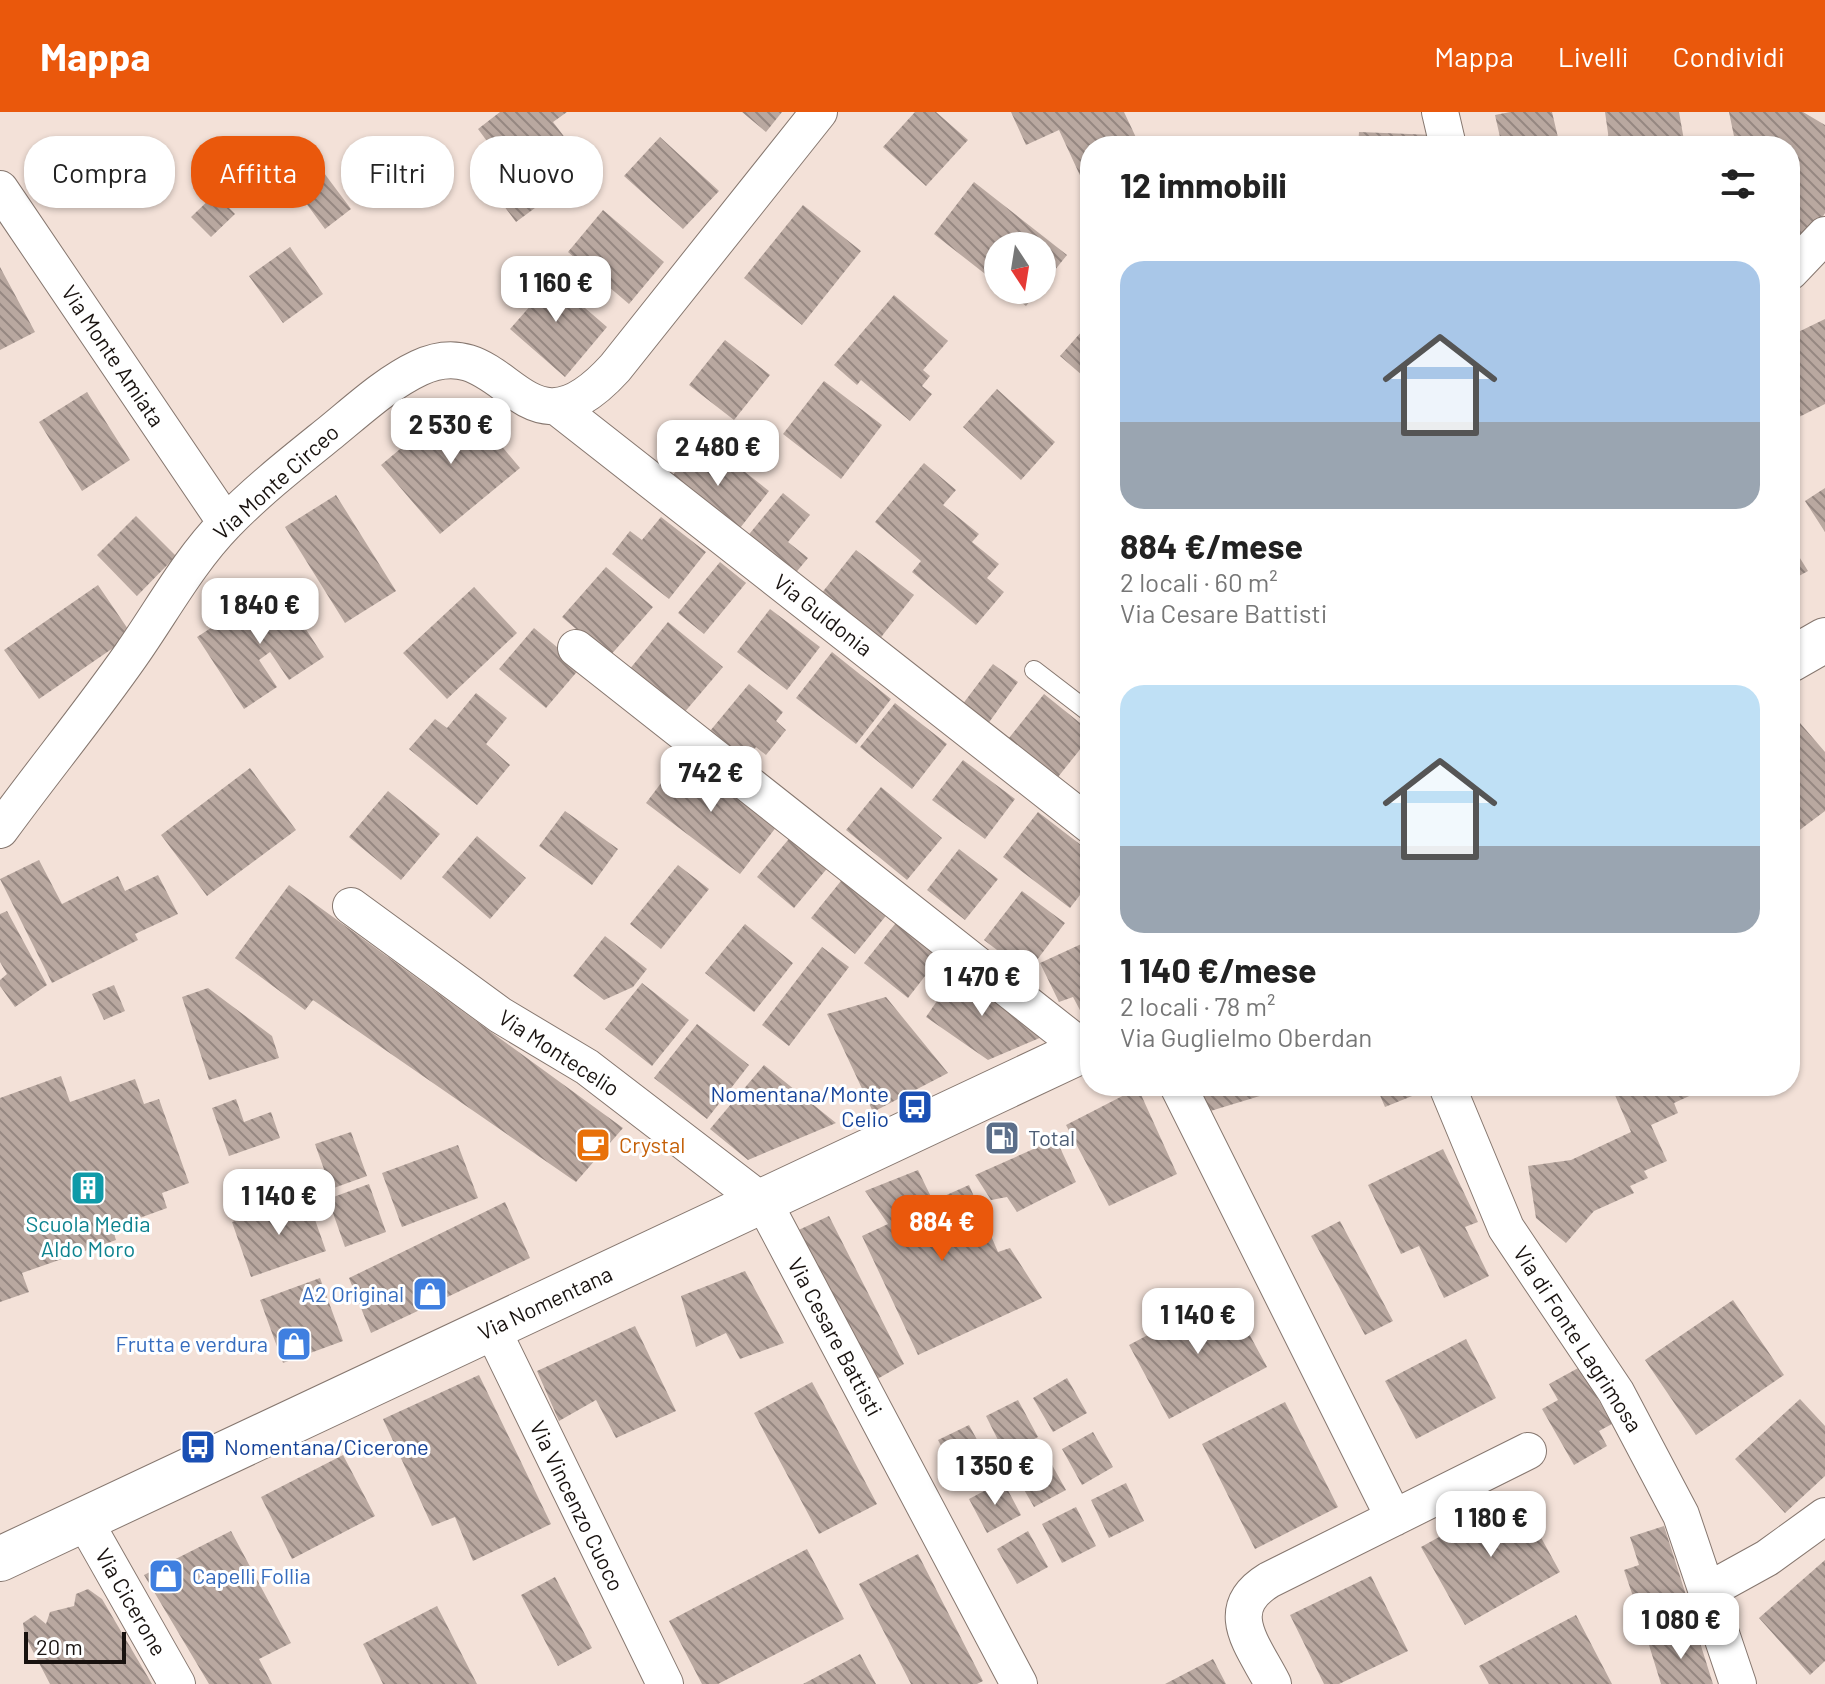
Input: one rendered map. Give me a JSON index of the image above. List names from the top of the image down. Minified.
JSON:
{"streets":{"street":["Via Monte Amiata","Via Monte Circeo","Via Guidonia","Via Montecelio","Via Nomentana","Via Cesare Battisti","Via di Fonte Lagrimosa","Via Vincenzo Cuoco","Via Cicerone"]},"crossings":[["Via Monte Amiata","Via Monte Circeo"],["Via Monte Circeo","Via Guidonia"],["Via Montecelio","Via Nomentana"],["Via Montecelio","Via Cesare Battisti"],["Via Nomentana","Via Cesare Battisti"],["Via Nomentana","Via Vincenzo Cuoco"],["Via Nomentana","Via Cicerone"]],"places":{"bus stop":["Nomentana/Monte Celio","Nomentana/Cicerone"],"fuel station":["Total"],"cafe":["Crystal"],"building":["Scuola Media Aldo Moro"],"shop":["A2 Original","Frutta e verdura","Capelli Follia"]},"scale_bar":"20 m","north":"bottom","page":{"header":"Mappa","nav":["Mappa","Livelli","Condividi"],"chip":["Compra","Affitta","Filtri","Nuovo"],"heading":"12 immobili","list":[{"name":"884 €/mese","note":"2 locali · 60 m² · Via Cesare Battisti"},{"name":"1 140 €/mese","note":"2 locali · 78 m² · Via Guglielmo Oberdan"}],"price":["1 160 €","2 530 €","2 480 €","1 840 €","742 €","1 470 €","1 140 €","884 €","1 140 €","1 350 €","1 180 €","1 080 €"],"scale":"20 m"}}
